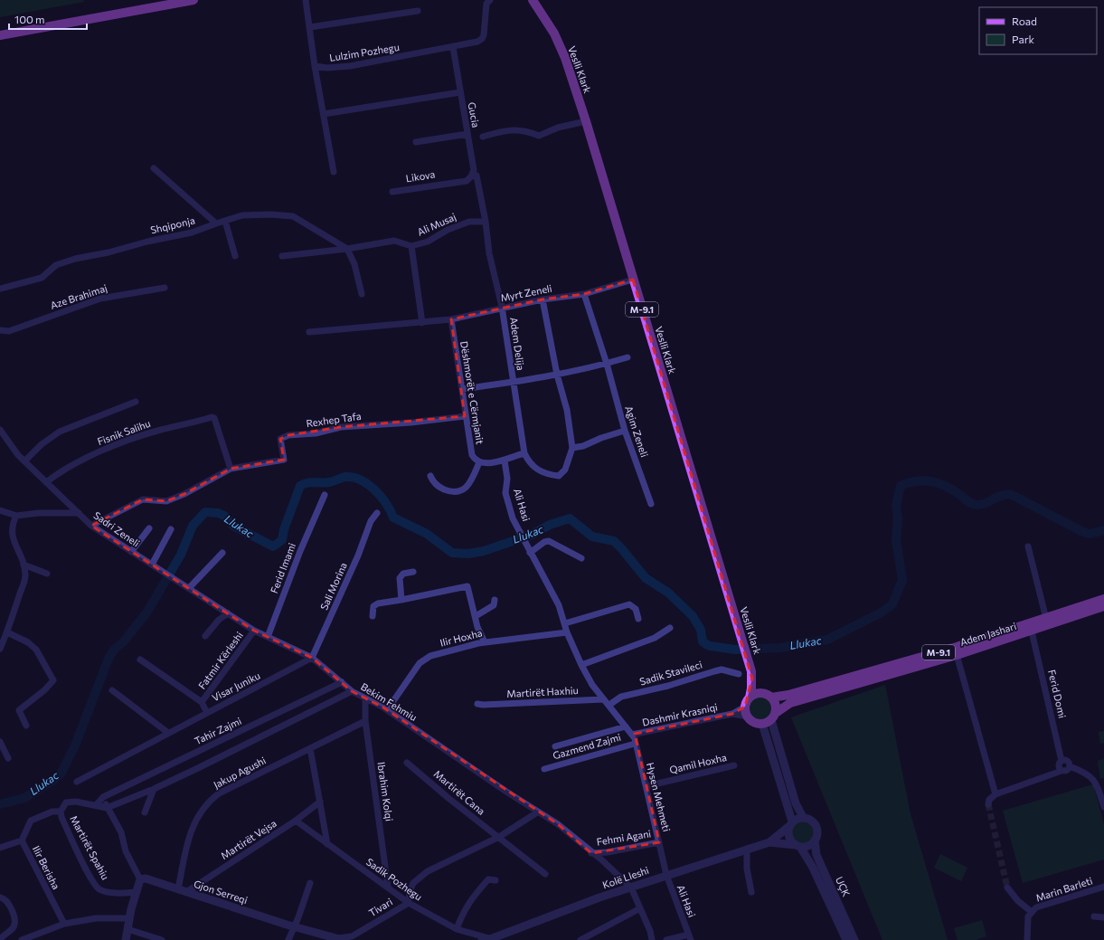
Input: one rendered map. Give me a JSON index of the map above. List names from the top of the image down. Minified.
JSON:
{"streets":{"main road":["Veslli Klark","M-9.1","Adem Jashari"],"street":["Lulzim Pozhegu","Gucia","Likova","Ali Musaj","Shqiponja","Myrt Zeneli","Aze Brahimaj","Adem Delija","Dëshmorët e Cërmjanit","Rexhep Tafa","Agim Zeneli","Fisnik Salihu","Ali Hasi","Sadri Zeneli","Ferid Imami","Sali Morina","Ilir Hoxha","Fatmir Kërleshi","Sadik Stavileci","Visar Juniku","Martirët Haxhiu","Ferid Domi","Bekim Fehmiu","Dashmir Krasniqi","Tahir Zajmi","Gazmend Zajmi","Qamil Hoxha","Jakup Agushi","Ibrahim Kolqi","Martirët Cana","Hysen Mehmeti","Fehmi Agani","Martirët Vejsa","Martirët Spahiu","Ilir Berisha","Kolë Lleshi","Sadik Pozhegu","UÇK","Marin Barleti","Gjon Serreqi","Tivari"]},"crossings":[["Lulzim Pozhegu","Gucia"],["Veslli Klark","Myrt Zeneli"],["Veslli Klark","M-9.1"],["Veslli Klark","Adem Jashari"],["Veslli Klark","Dashmir Krasniqi"],["Veslli Klark","UÇK"],["Gucia","Likova"],["Gucia","Adem Delija"],["Likova","Adem Delija"],["Ali Musaj","Adem Delija"],["Myrt Zeneli","Adem Delija"],["Myrt Zeneli","Dëshmorët e Cërmjanit"],["Myrt Zeneli","Agim Zeneli"],["M-9.1","Adem Jashari"],["M-9.1","Dashmir Krasniqi"],["M-9.1","UÇK"],["Adem Delija","Dëshmorët e Cërmjanit"],["Dëshmorët e Cërmjanit","Rexhep Tafa"],["Rexhep Tafa","Fisnik Salihu"],["Rexhep Tafa","Sadri Zeneli"],["Fisnik Salihu","Sadri Zeneli"],["Ali Hasi","Hysen Mehmeti"],["Ali Hasi","Kolë Lleshi"],["Sadri Zeneli","Bekim Fehmiu"],["Ferid Imami","Bekim Fehmiu"],["Sali Morina","Visar Juniku"],["Sali Morina","Bekim Fehmiu"],["Adem Jashari","Ferid Domi"],["Adem Jashari","Dashmir Krasniqi"],["Adem Jashari","UÇK"],["Ilir Hoxha","Bekim Fehmiu"],["Fatmir Kërleshi","Visar Juniku"],["Fatmir Kërleshi","Bekim Fehmiu"],["Visar Juniku","Bekim Fehmiu"],["Bekim Fehmiu","Tahir Zajmi"],["Bekim Fehmiu","Ibrahim Kolqi"],["Bekim Fehmiu","Fehmi Agani"],["Bekim Fehmiu","Tivari"],["Dashmir Krasniqi","Hysen Mehmeti"],["Dashmir Krasniqi","UÇK"],["Tahir Zajmi","Martirët Spahiu"],["Gazmend Zajmi","Hysen Mehmeti"],["Qamil Hoxha","Hysen Mehmeti"],["Jakup Agushi","Ibrahim Kolqi"],["Jakup Agushi","Martirët Vejsa"],["Jakup Agushi","Gjon Serreqi"],["Ibrahim Kolqi","Sadik Pozhegu"],["Martirët Cana","Tivari"],["Hysen Mehmeti","Fehmi Agani"],["Hysen Mehmeti","Kolë Lleshi"],["Fehmi Agani","Kolë Lleshi"],["Fehmi Agani","Tivari"],["Martirët Vejsa","Sadik Pozhegu"],["Martirët Vejsa","Gjon Serreqi"],["Kolë Lleshi","Sadik Pozhegu"],["Sadik Pozhegu","Tivari"],["Gjon Serreqi","Tivari"]],"water":["Llukac"],"legend":["Road","Park"],"scale_bar":"100 m"}
